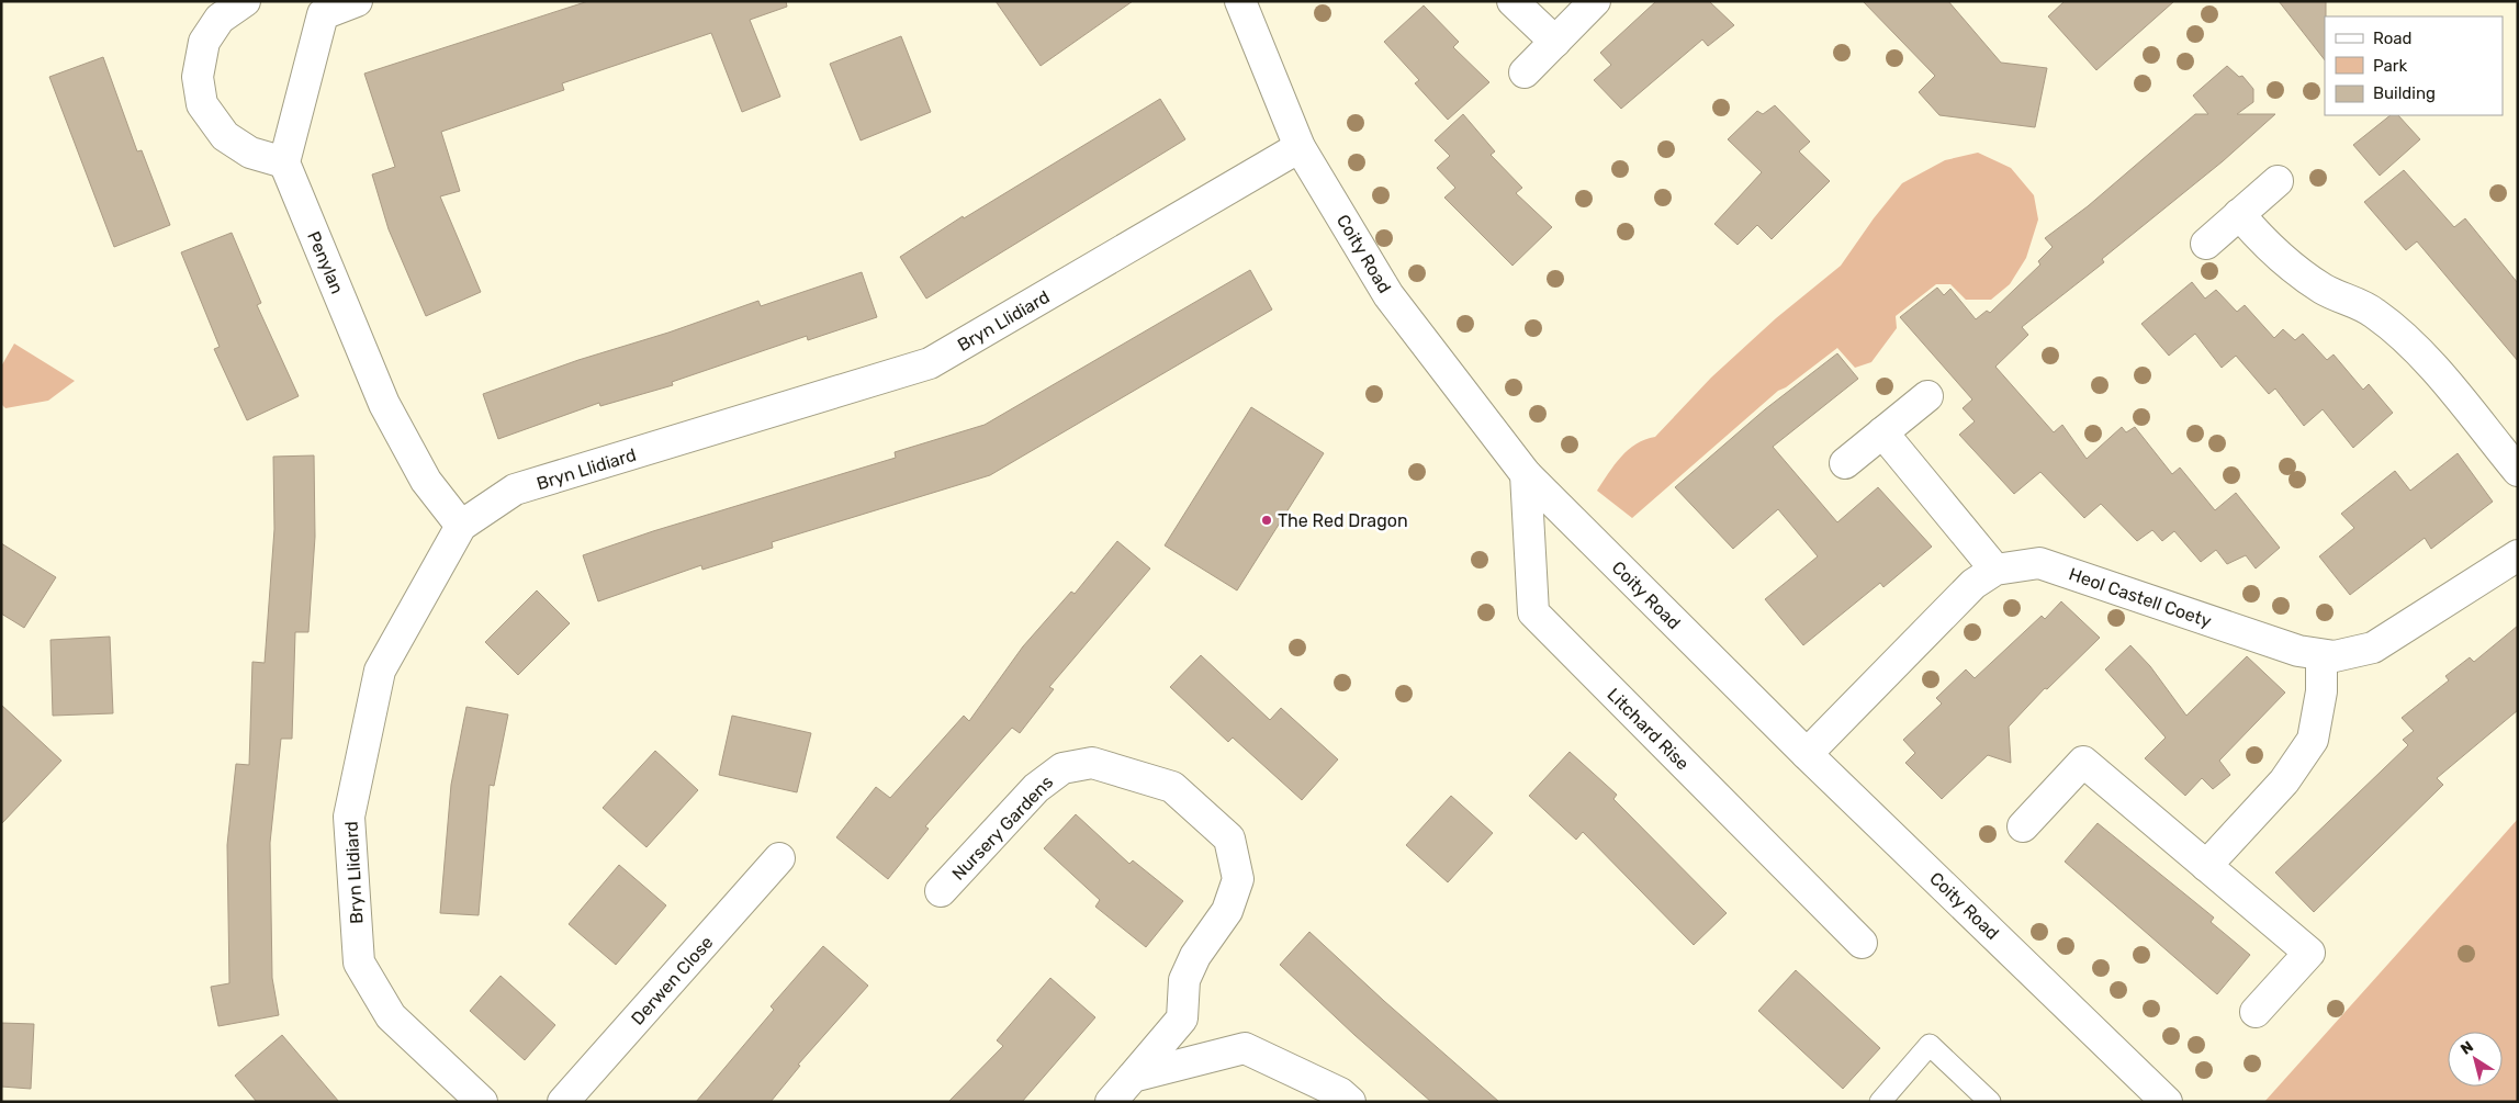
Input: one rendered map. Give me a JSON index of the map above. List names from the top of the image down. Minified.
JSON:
{"streets":{"street":["Coity Road","Penylan","Bryn Llidiard","Heol Castell Coety","Litchard Rise","Nursery Gardens","Derwen Close"]},"crossings":[["Coity Road","Bryn Llidiard"],["Coity Road","Heol Castell Coety"],["Coity Road","Litchard Rise"],["Penylan","Bryn Llidiard"]],"places":["The Red Dragon"],"legend":["Road","Park","Building"],"north":"top left"}
